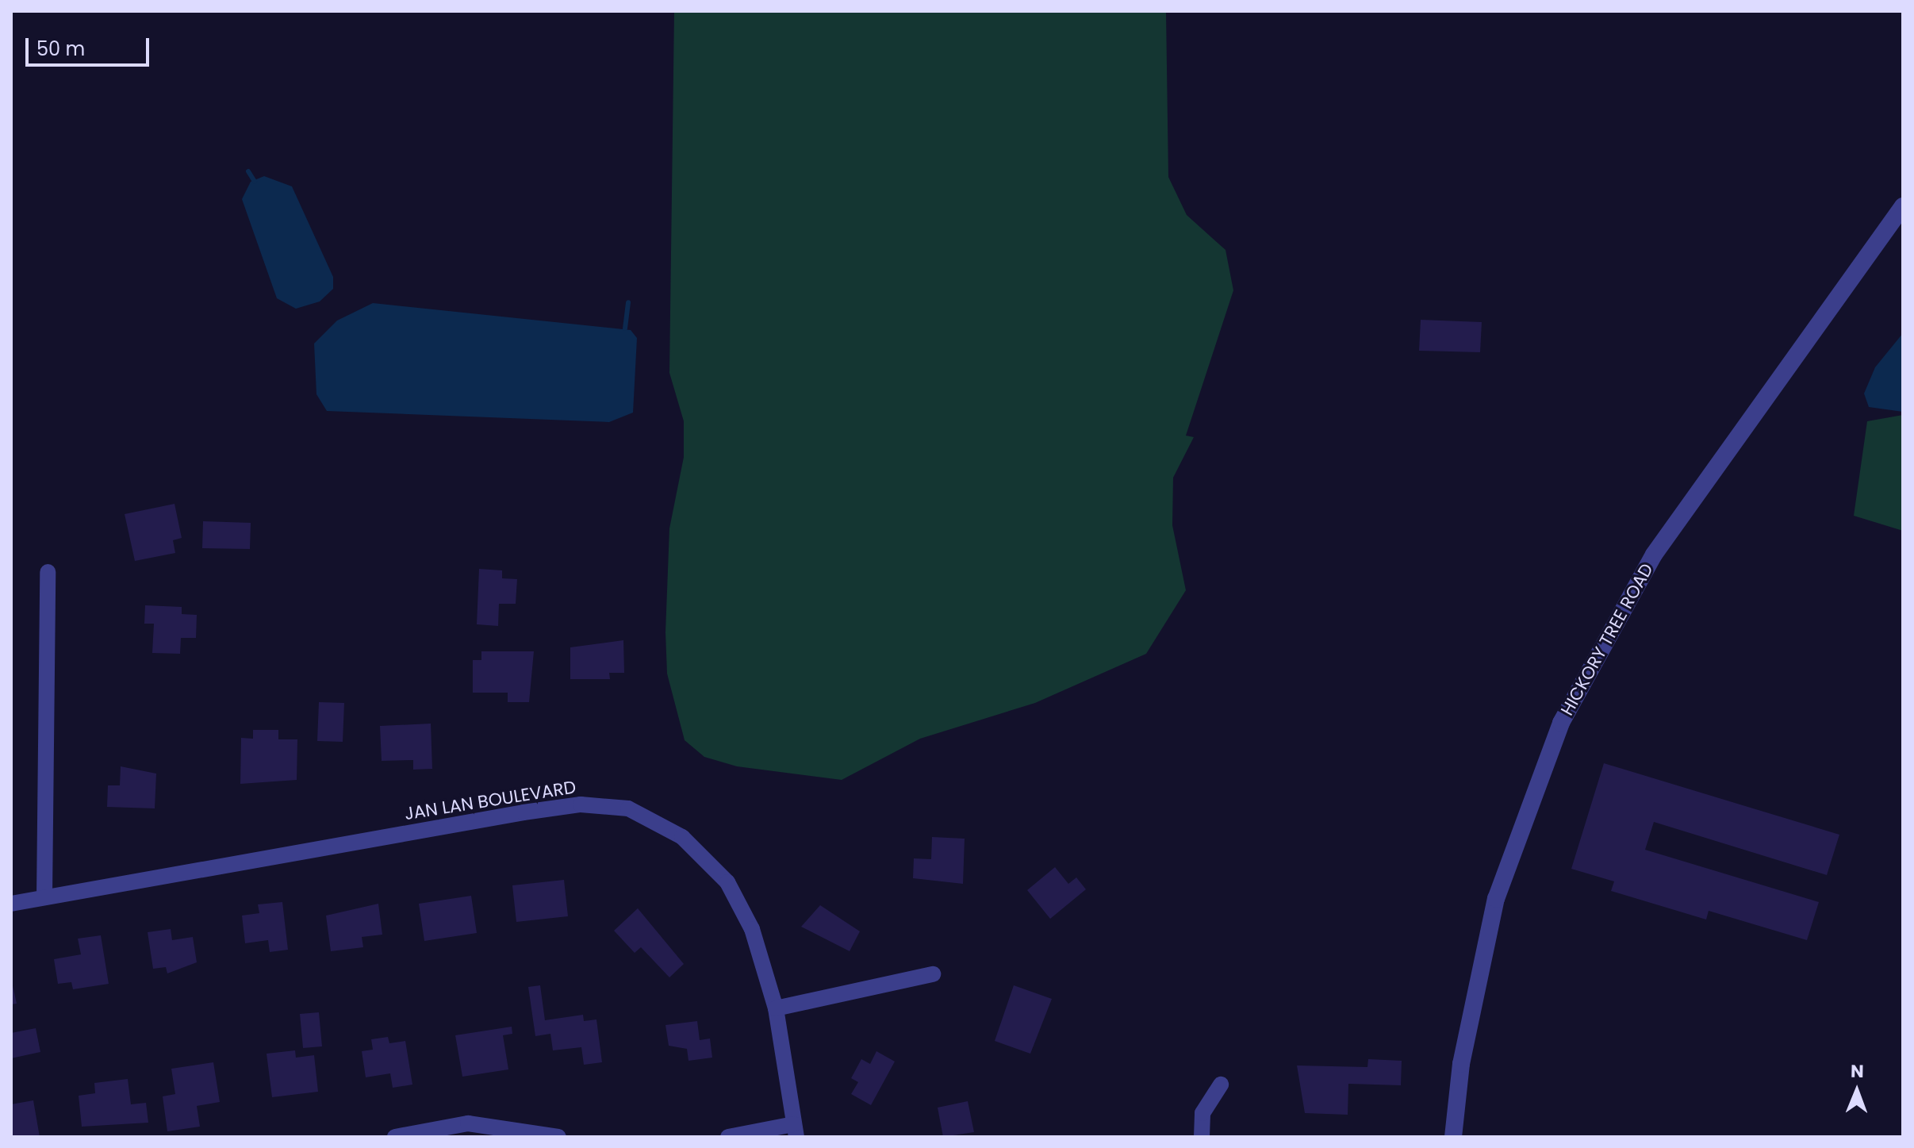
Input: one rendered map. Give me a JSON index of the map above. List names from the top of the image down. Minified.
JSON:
{"streets":{"street":["HICKORY TREE ROAD","JAN LAN BOULEVARD"]},"scale_bar":"50 m","north":"top"}
